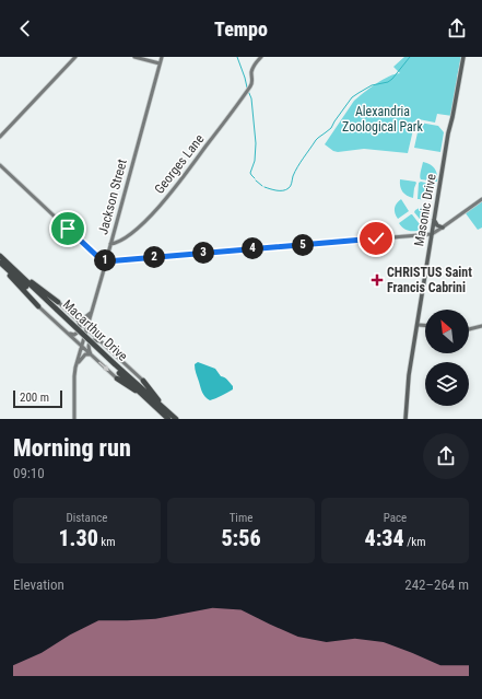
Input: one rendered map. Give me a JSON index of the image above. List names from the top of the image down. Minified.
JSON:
{"streets":{"highway":["Macarthur Drive"],"main road":["Masonic Drive"],"street":["Georges Lane","Jackson Street"]},"crossings":[["Georges Lane","Jackson Street"],["Jackson Street","Macarthur Drive"]],"parks":["Alexandria Zoological Park"],"places":{"health":["CHRISTUS Saint Francis Cabrini"]},"scale_bar":"200 m","north":"top left","page":{"header":"Tempo","pins":["5","4","3","2","1"],"scale":"200 m","heading":["Morning run","09:10"],"stats":[["Distance","1.30 km"],["Time","5:56"],["Pace","4:34 /km"]],"chart":["Elevation","242–264 m"]}}
